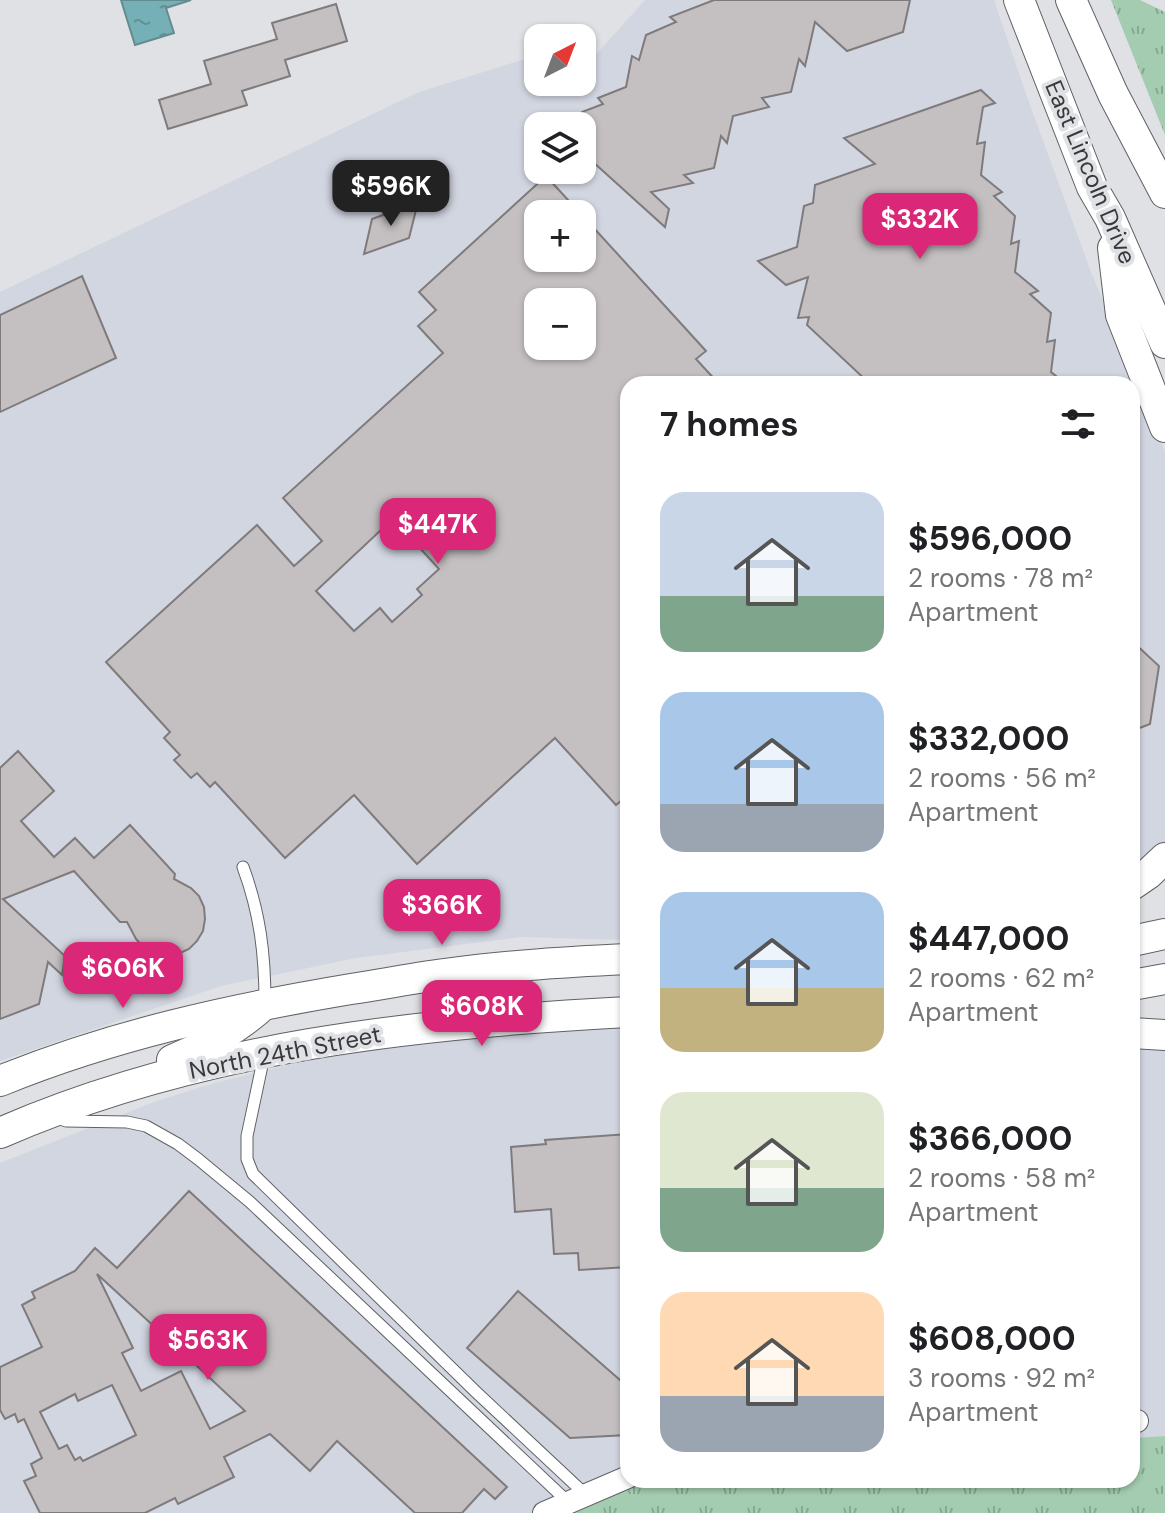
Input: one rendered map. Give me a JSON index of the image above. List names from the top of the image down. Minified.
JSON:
{"streets":{"main road":["East Lincoln Drive","North 24th Street"]},"north":"top right","page":{"map_buttons":["+","−"],"price":["$596K","$332K","$447K","$366K","$606K","$608K","$563K"],"heading":"7 homes","list":[{"name":"$596,000","note":"2 rooms · 78 m² · Apartment"},{"name":"$332,000","note":"2 rooms · 56 m² · Apartment"},{"name":"$447,000","note":"2 rooms · 62 m² · Apartment"},{"name":"$366,000","note":"2 rooms · 58 m² · Apartment"},{"name":"$608,000","note":"3 rooms · 92 m² · Apartment"}]}}
